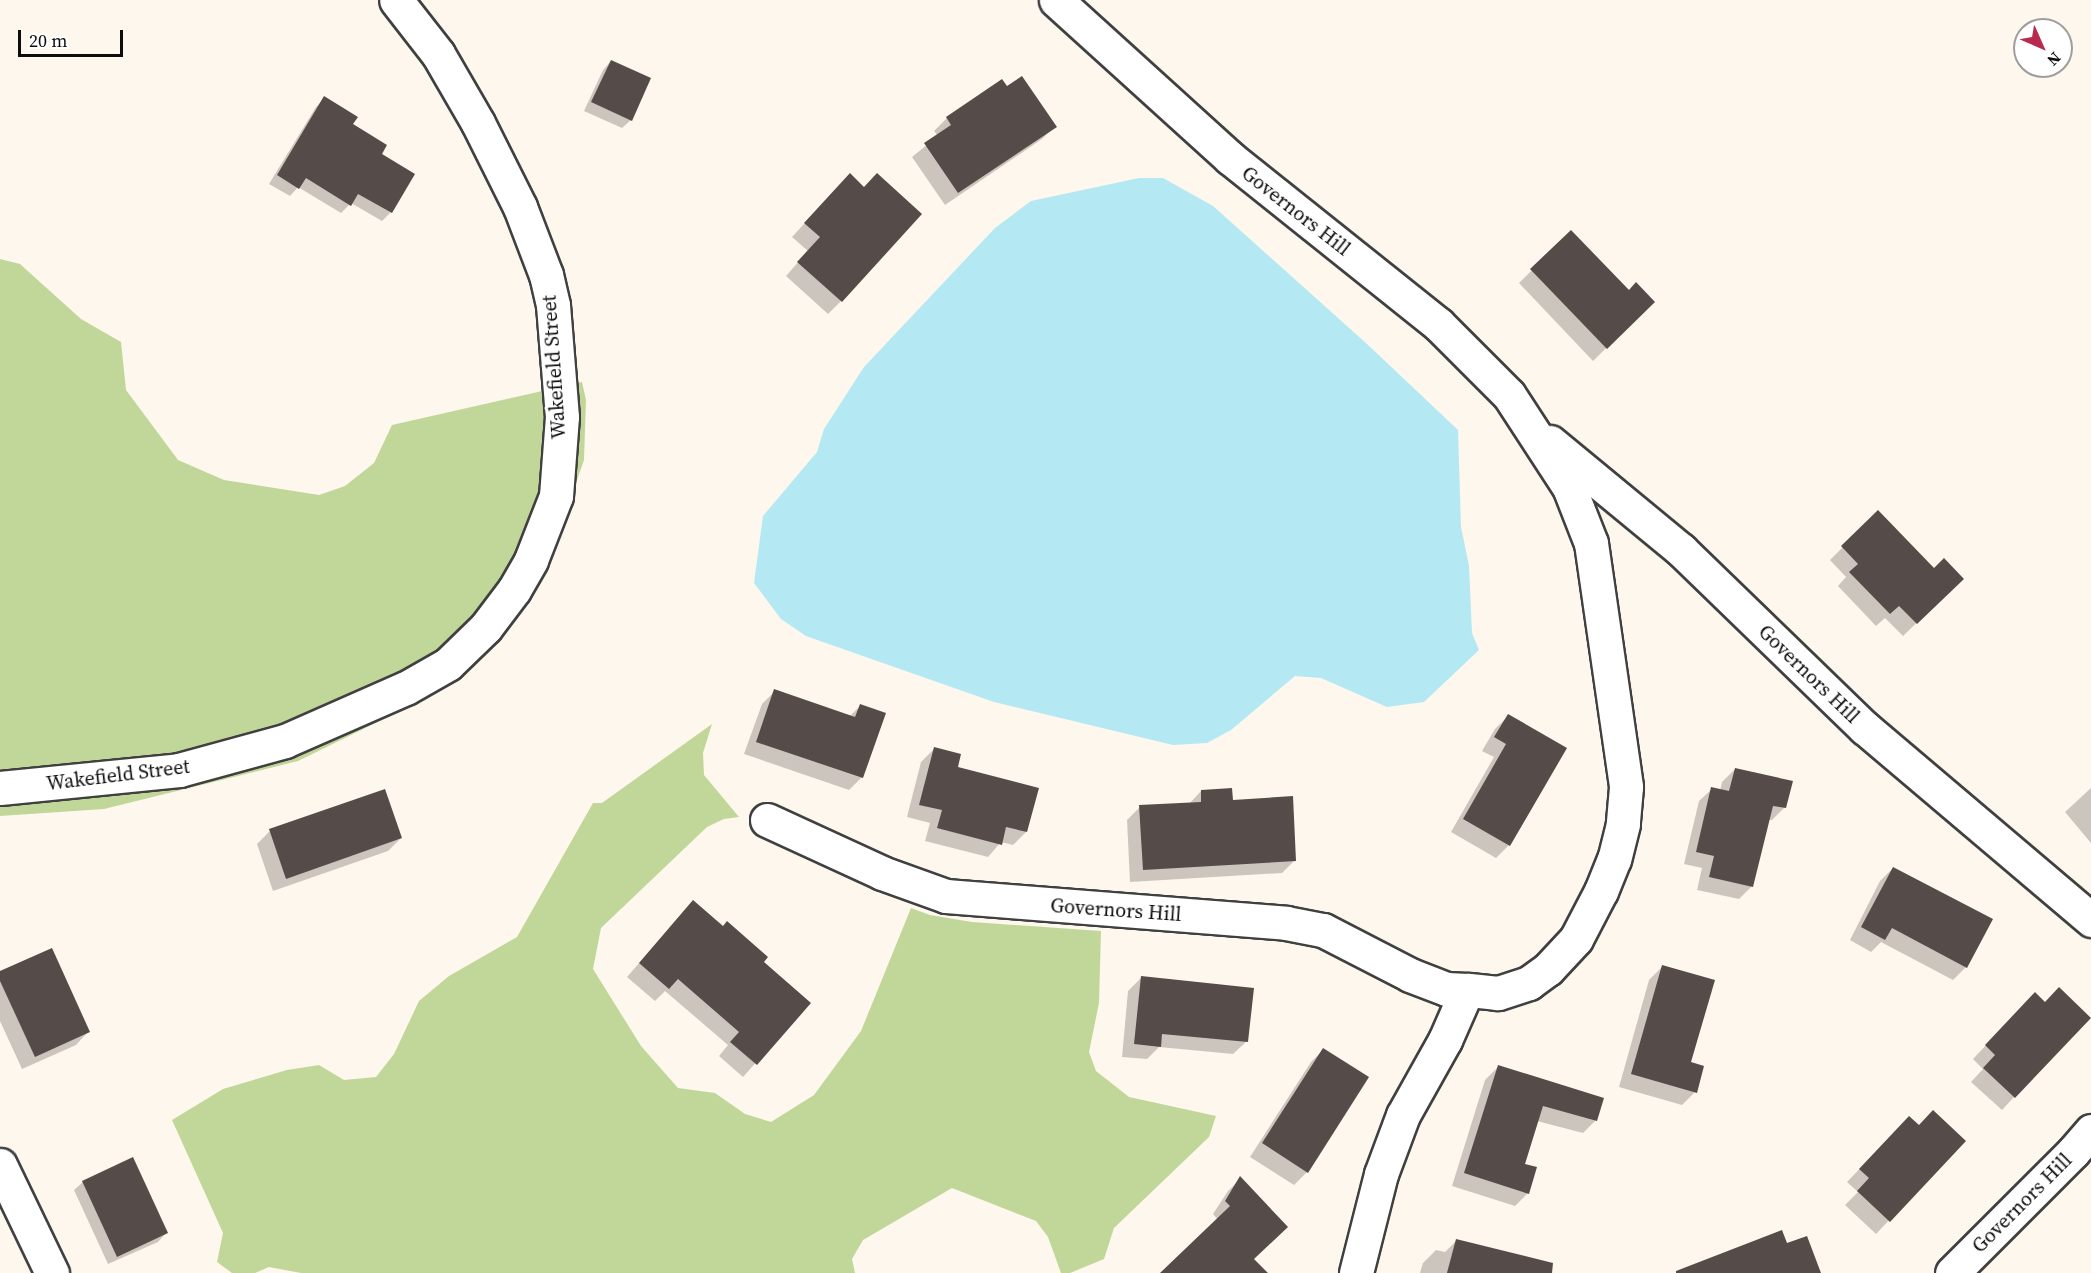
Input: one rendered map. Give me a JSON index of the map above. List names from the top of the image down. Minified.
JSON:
{"streets":{"street":["Governors Hill","Wakefield Street"]},"scale_bar":"20 m","north":"bottom right"}
